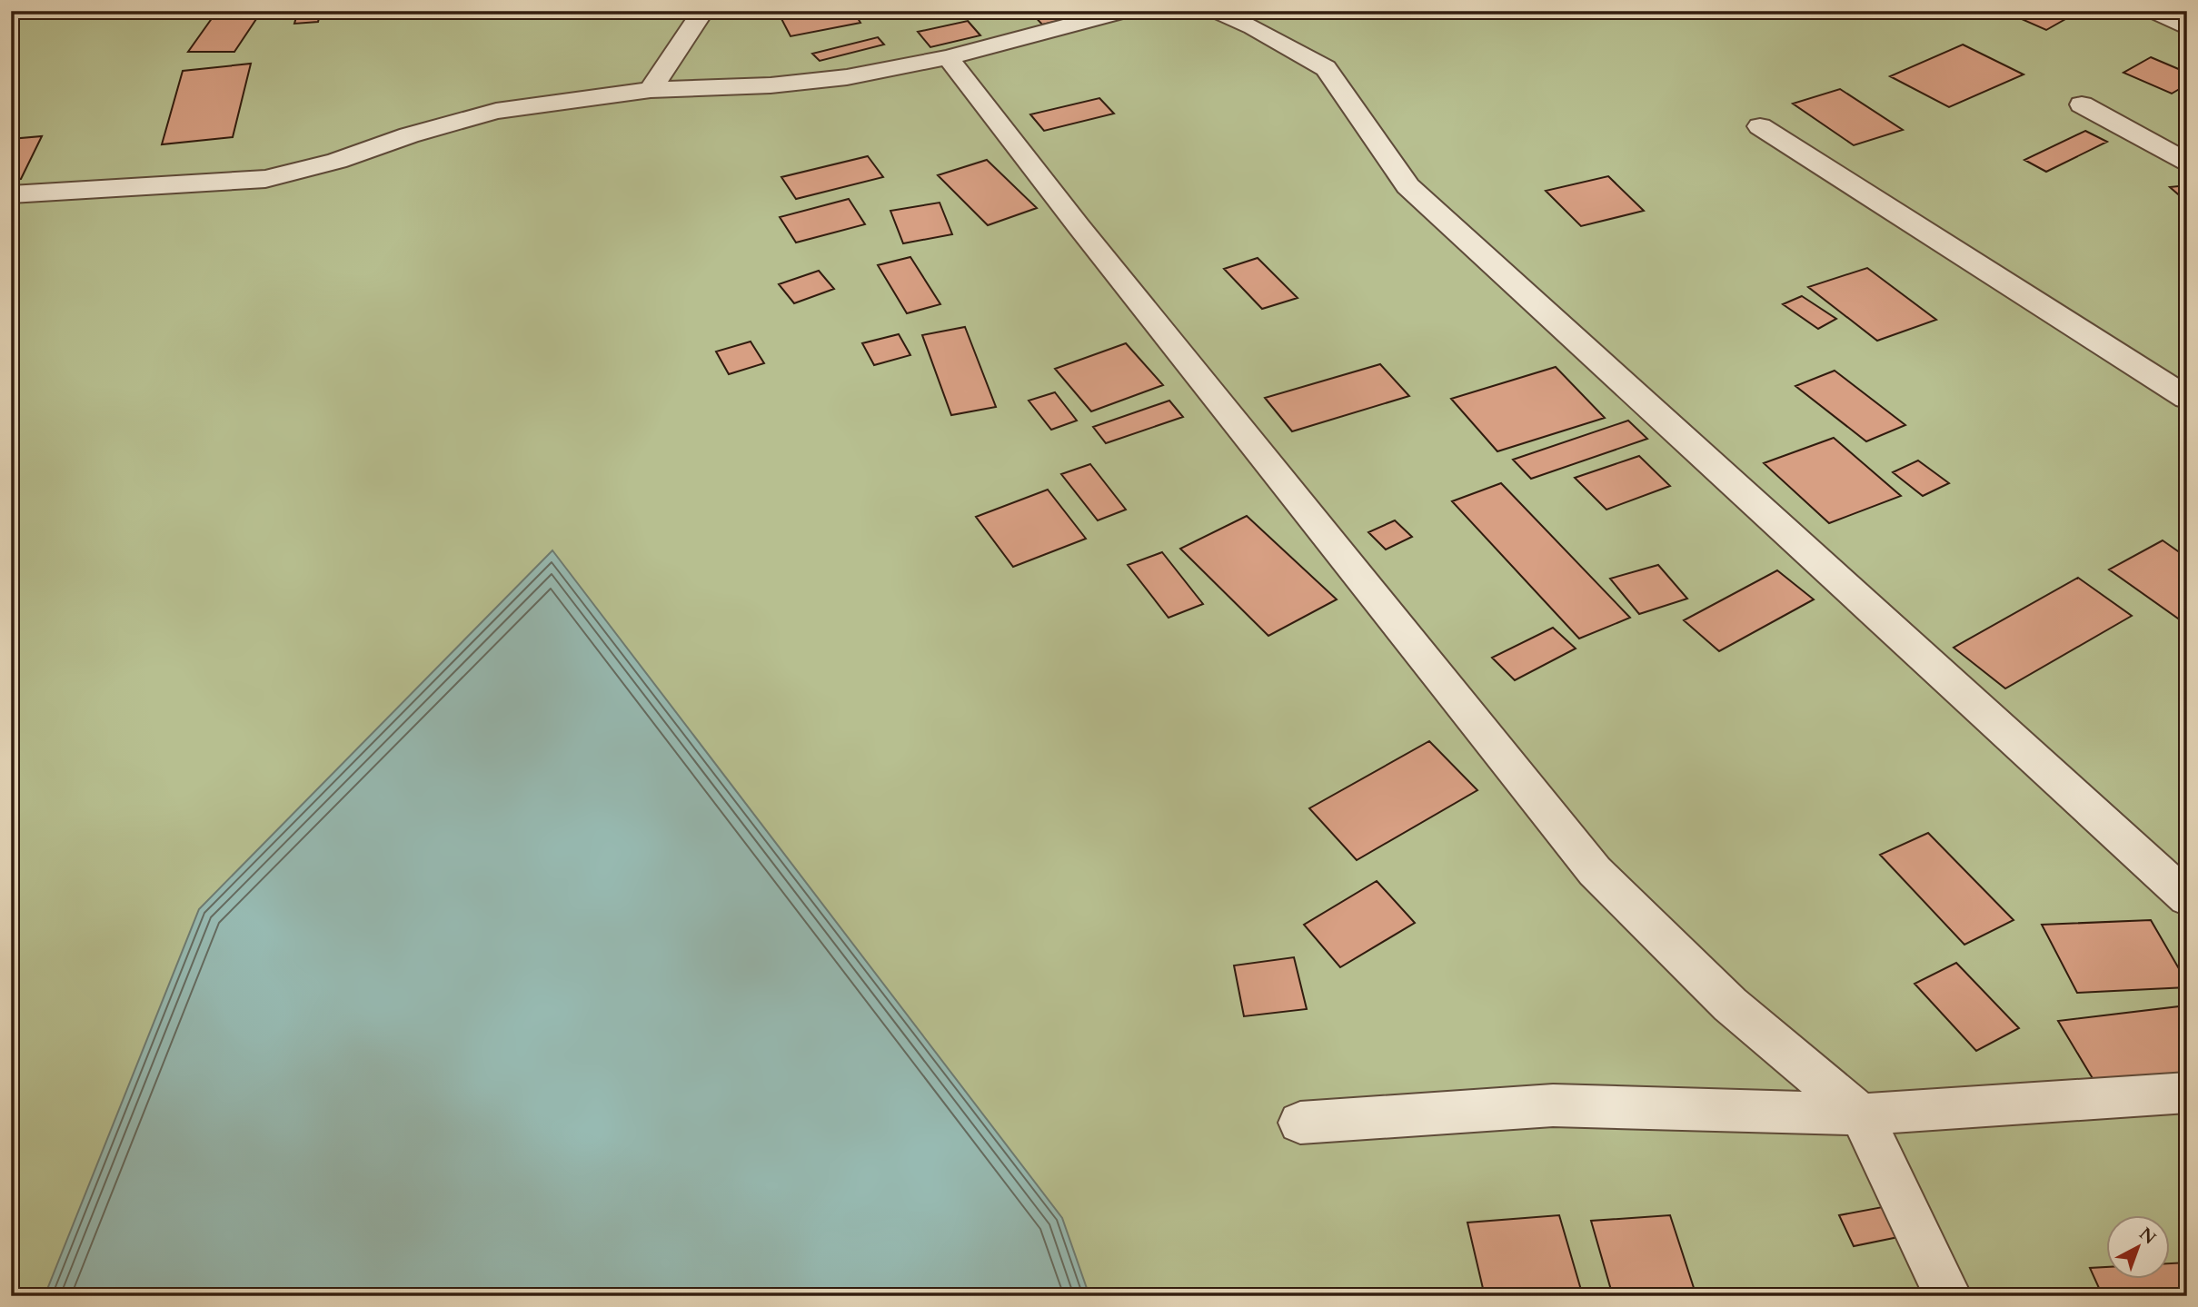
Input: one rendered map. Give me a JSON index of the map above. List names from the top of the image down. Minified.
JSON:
{"north":"top right"}
